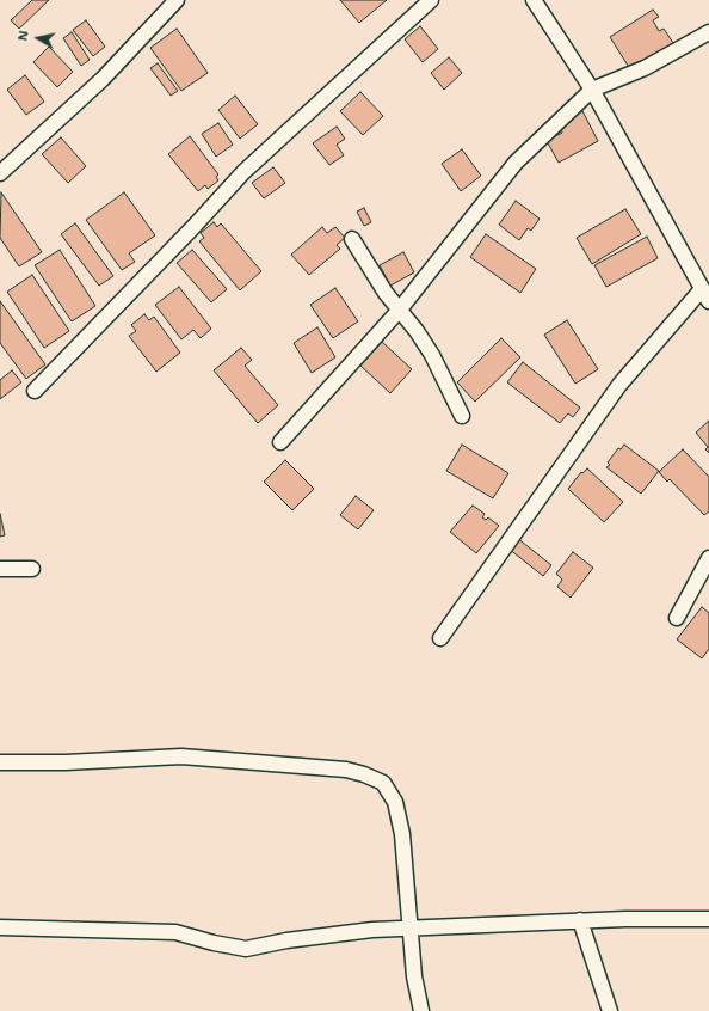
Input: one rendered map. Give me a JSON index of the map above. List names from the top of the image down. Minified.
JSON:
{"north":"left"}
